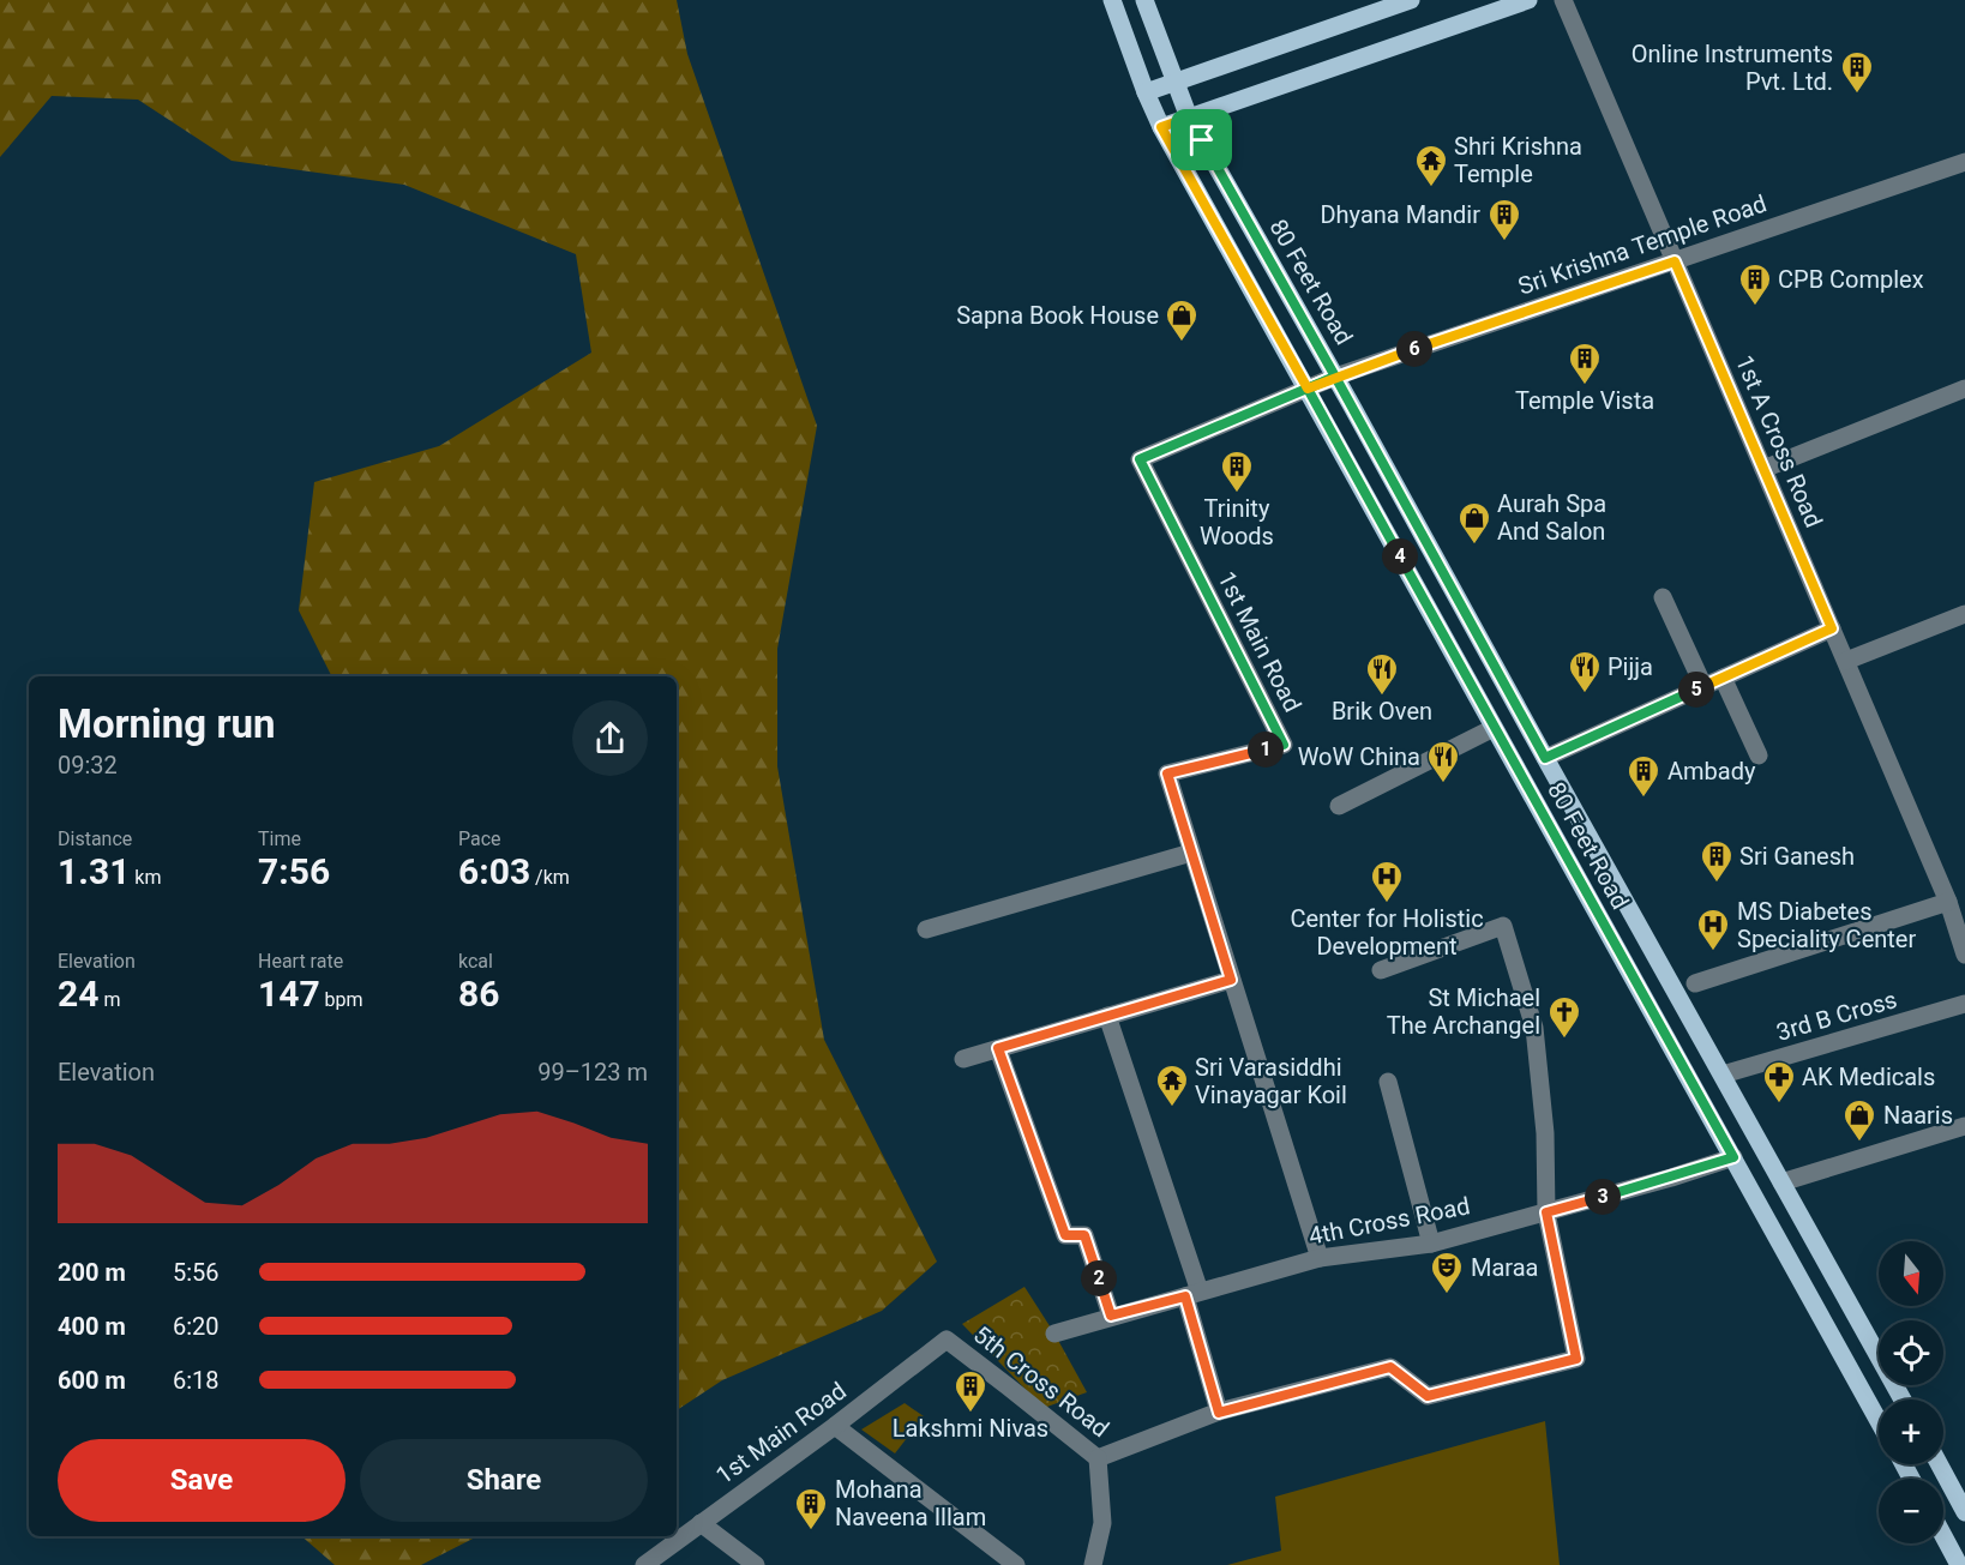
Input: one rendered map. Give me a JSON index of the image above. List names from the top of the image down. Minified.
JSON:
{"streets":{"main road":["80 Feet Road"],"street":["Sri Krishna Temple Road","1st A Cross Road","1st Main Road","3rd B Cross","4th Cross Road","5th Cross Road"]},"crossings":[["Sri Krishna Temple Road","80 Feet Road"],["Sri Krishna Temple Road","1st A Cross Road"],["Sri Krishna Temple Road","1st Main Road"],["80 Feet Road","1st Main Road"],["80 Feet Road","3rd B Cross"],["80 Feet Road","4th Cross Road"],["1st Main Road","4th Cross Road"],["1st Main Road","5th Cross Road"],["4th Cross Road","5th Cross Road"]],"places":{"building":["Online Instruments Pvt. Ltd.","Dhyana Mandir","CPB Complex","Temple Vista","Trinity Woods","Ambady","Sri Ganesh","Lakshmi Nivas","Mohana Naveena Illam"],"temple":["Shri Krishna Temple","Sri Varasiddhi Vinayagar Koil"],"shop":["Sapna Book House","Aurah Spa And Salon","Naaris"],"restaurant":["Pijja","Brik Oven","WoW China"],"hospital":["Center for Holistic Development","MS Diabetes Speciality Center"],"church":["St Michael The Archangel"],"pharmacy":["AK Medicals"],"theatre":["Maraa"]},"north":"bottom","page":{"pins":["6","4","5","1","3","2"],"heading":["Morning run","09:32"],"stats":[["Distance","1.31 km"],["Time","7:56"],["Pace","6:03 /km"],["Elevation","24 m"],["Heart rate","147 bpm"],["kcal","86"]],"chart":["Elevation","99–123 m"],"map_buttons":["+","−"],"list":[{"name":"200 m","note":"5:56"},{"name":"400 m","note":"6:20"},{"name":"600 m","note":"6:18"}],"buttons":["Save","Share"]}}
